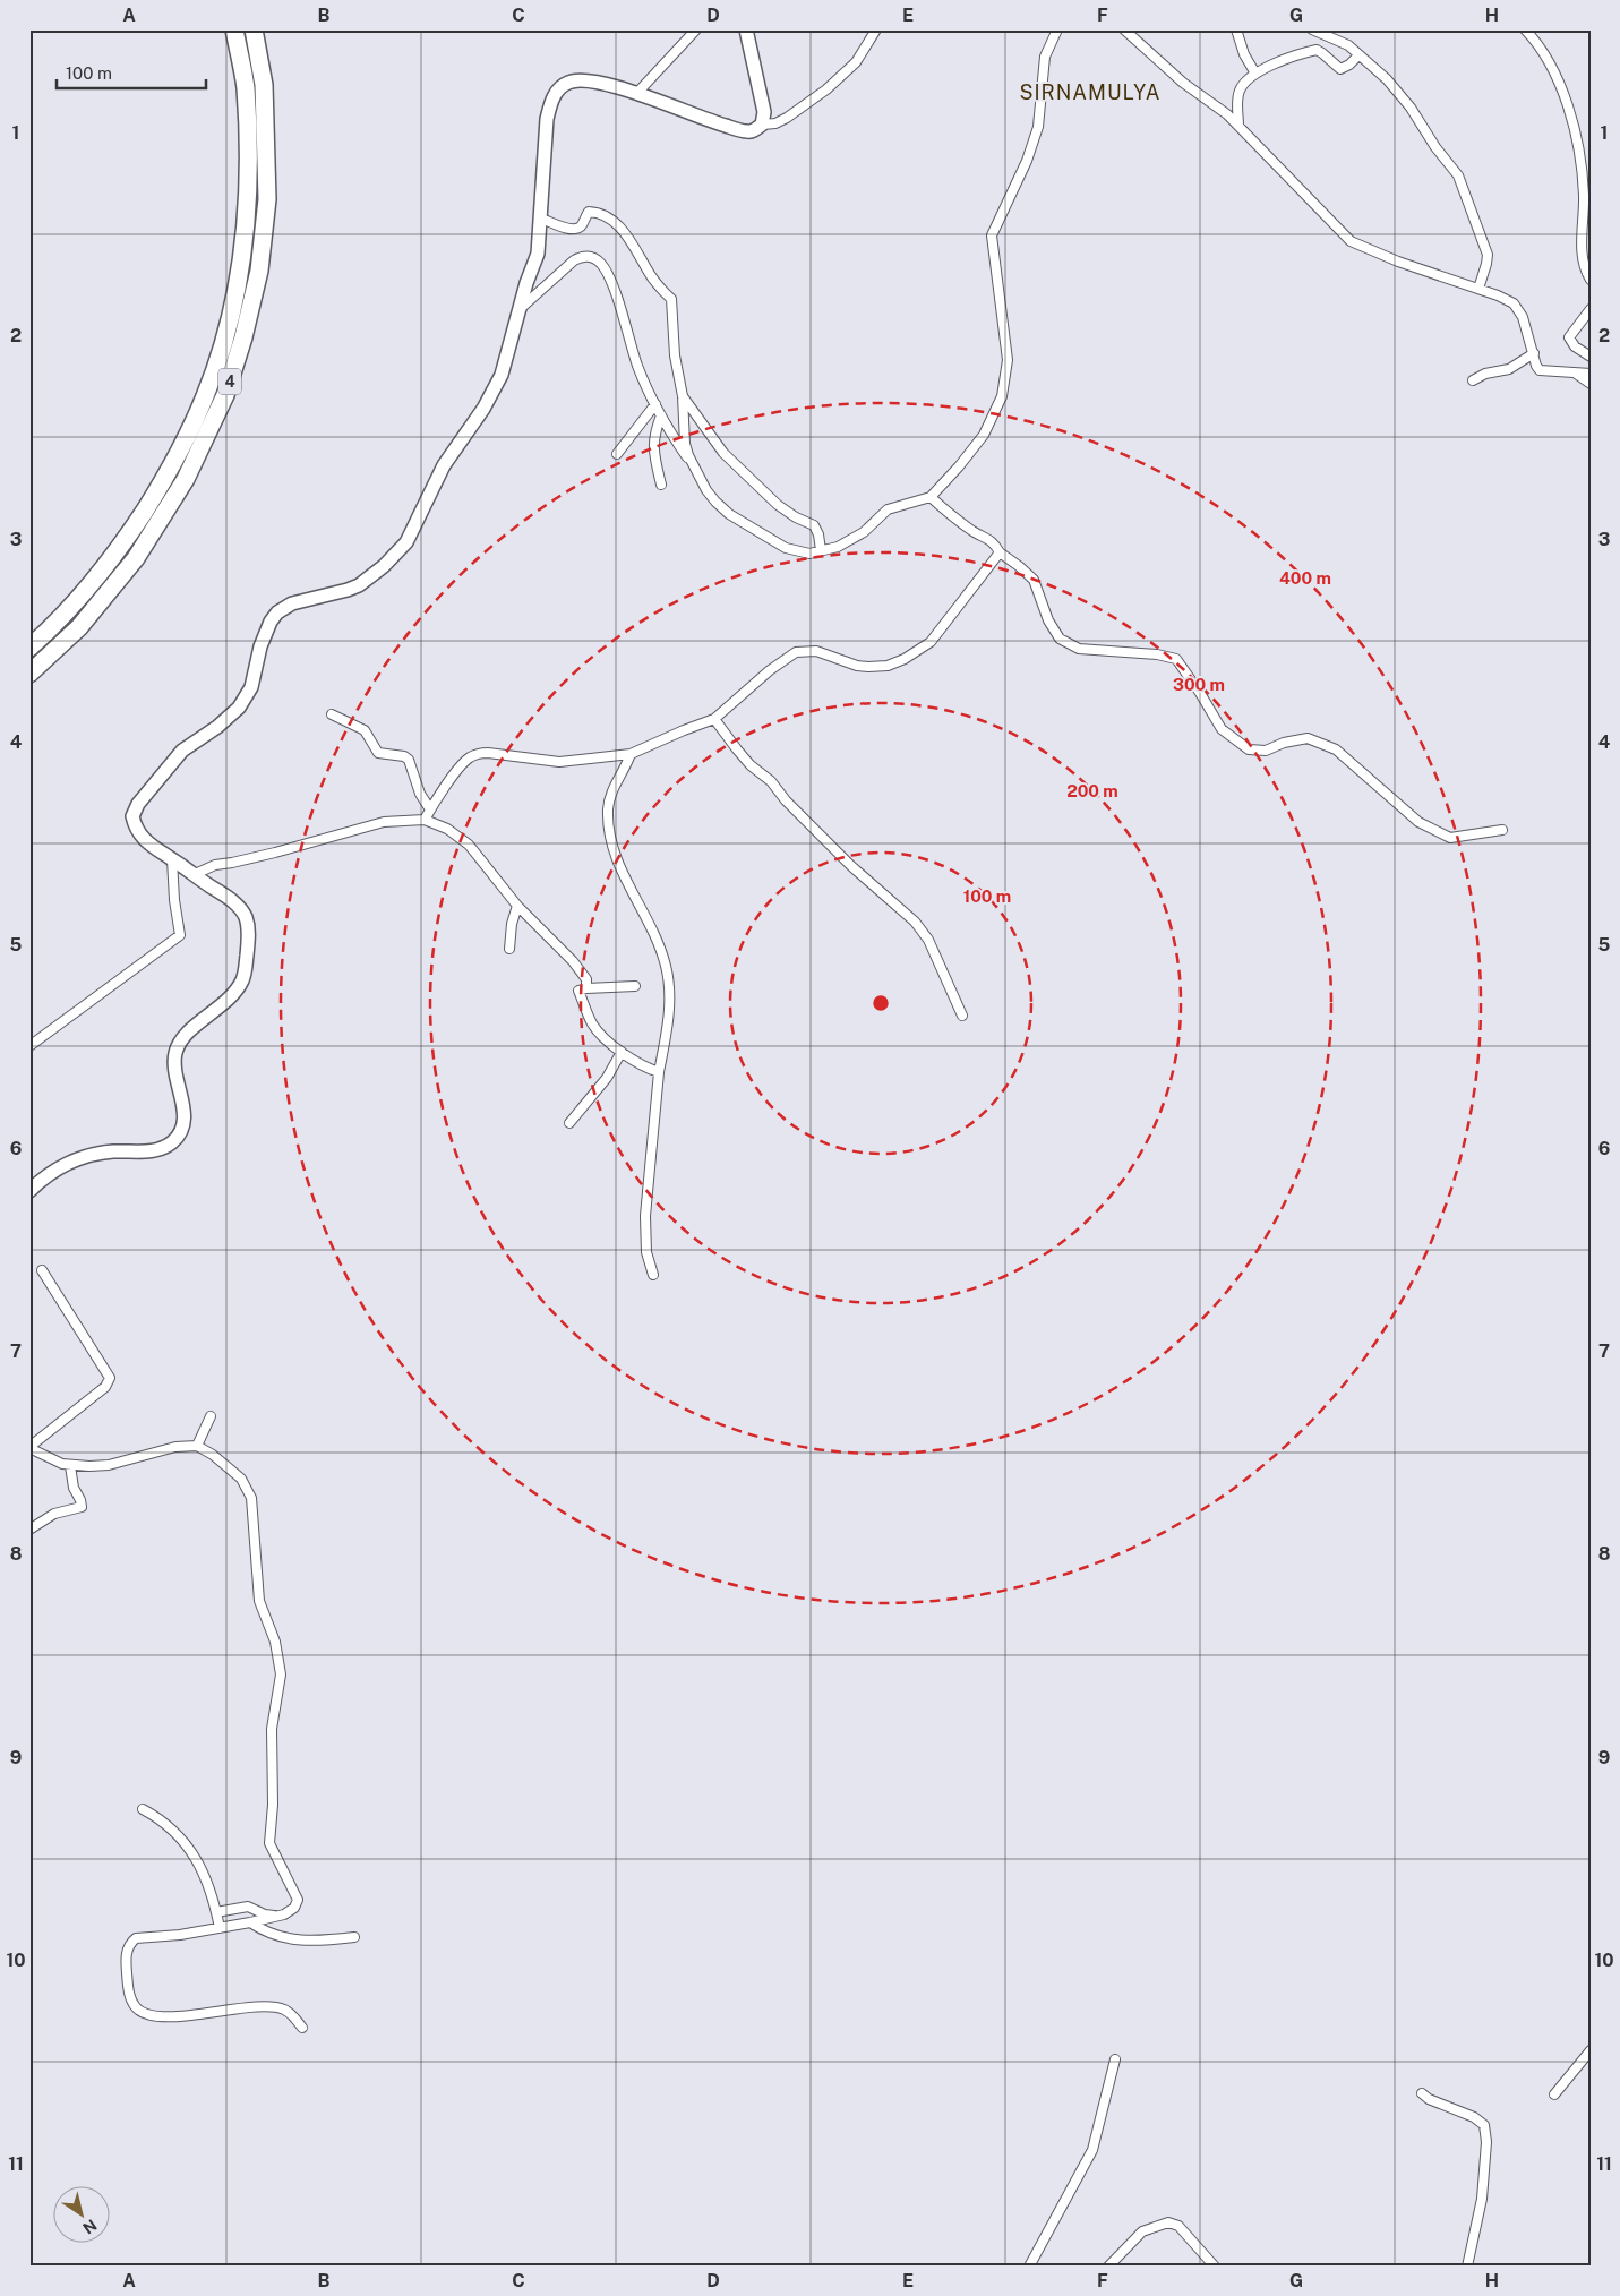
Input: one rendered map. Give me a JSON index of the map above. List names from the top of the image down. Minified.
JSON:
{"streets":{"highway":["4"]},"districts":["SIRNAMULYA"],"scale_bar":"100 m","north":"bottom right","grid":{"columns":["A","B","C","D","E","F","G","H"],"rows":["1","2","3","4","5","6","7","8","9","10","11"]},"rings":["400 m","300 m","200 m","100 m"]}
